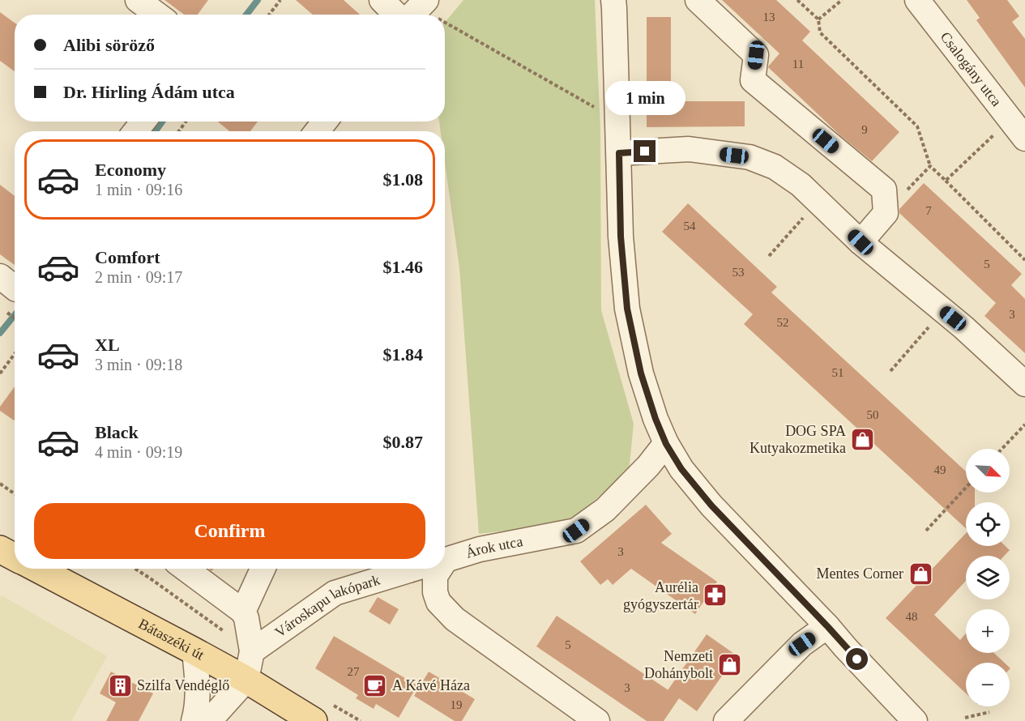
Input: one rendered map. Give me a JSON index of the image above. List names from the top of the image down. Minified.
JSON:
{"streets":{"main road":["Bátaszéki út"],"street":["Csalogány utca","Árok utca","Városkapu lakópark"]},"places":{"shop":["DOG SPA Kutyakozmetika","Mentes Corner","Nemzeti Dohánybolt"],"pharmacy":["Aurélia gyógyszertár"],"building":["Szilfa Vendéglő"],"cafe":["A Kávé Háza"]},"house_numbers":["13","11","9","7","54","5","53","3","52","51","50","49","3","48","5","27","3","19"],"north":"bottom right","page":{"banner":["Alibi söröző","Dr. Hirling Ádám utca"],"bubble":"1 min","list":[{"name":"Economy","note":"1 min · 09:16","value":"$1.08"},{"name":"Comfort","note":"2 min · 09:17","value":"$1.46"},{"name":"XL","note":"3 min · 09:18","value":"$1.84"},{"name":"Black","note":"4 min · 09:19","value":"$0.87"}],"map_buttons":["+","−"],"buttons":"Confirm"}}
